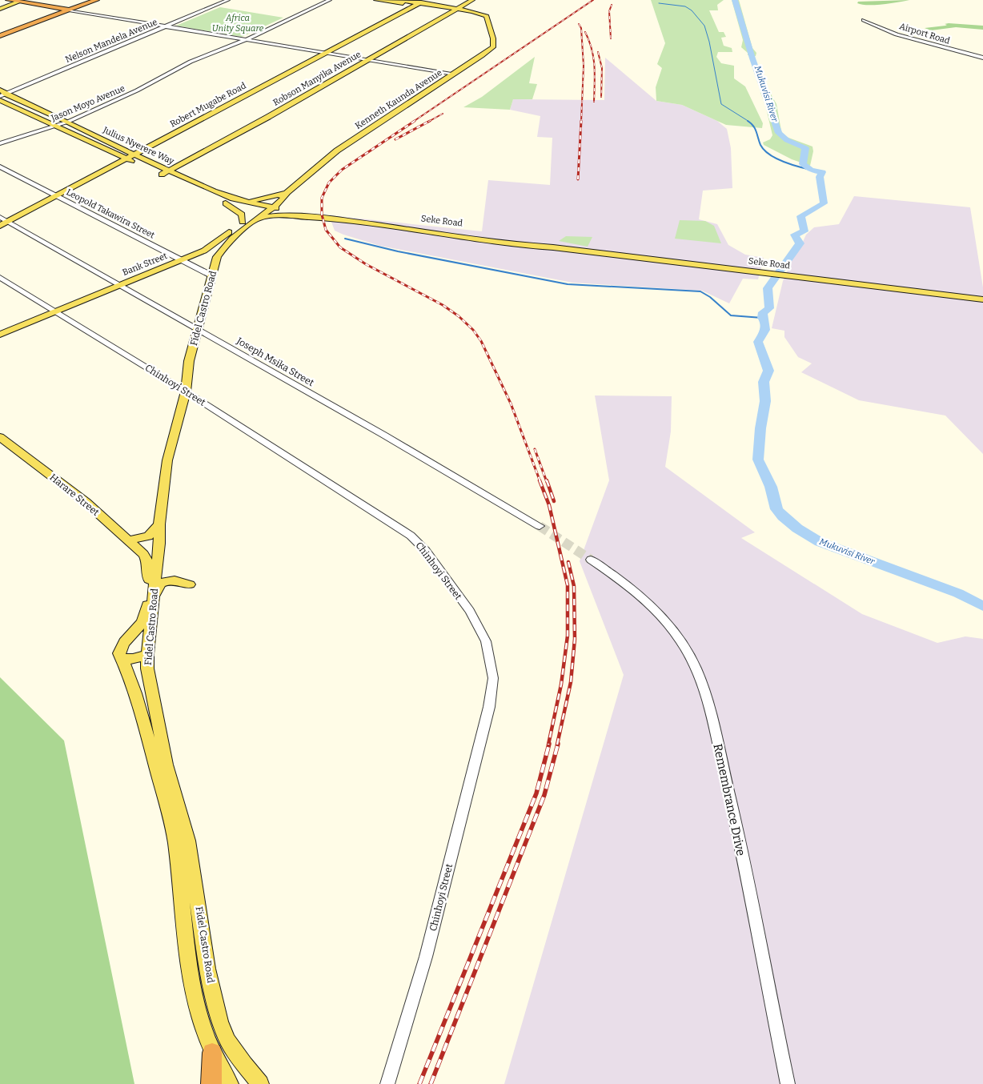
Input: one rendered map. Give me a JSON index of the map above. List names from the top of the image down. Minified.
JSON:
{"streets":{"main road":["Robson Manyika Avenue","Kenneth Kaunda Avenue","Robert Mugabe Road","Julius Nyerere Way","Seke Road","Bank Street","Fidel Castro Road","Harare Street"],"street":["Airport Road","Nelson Mandela Avenue","Jason Moyo Avenue","Leopold Takawira Street","Joseph Msika Street","Chinhoyi Street","Remembrance Drive"]},"crossings":[["Nelson Mandela Avenue","Julius Nyerere Way"],["Robson Manyika Avenue","Kenneth Kaunda Avenue"],["Robson Manyika Avenue","Julius Nyerere Way"],["Kenneth Kaunda Avenue","Fidel Castro Road"],["Jason Moyo Avenue","Julius Nyerere Way"],["Robert Mugabe Road","Julius Nyerere Way"],["Robert Mugabe Road","Leopold Takawira Street"],["Robert Mugabe Road","Joseph Msika Street"],["Julius Nyerere Way","Seke Road"],["Julius Nyerere Way","Bank Street"],["Julius Nyerere Way","Fidel Castro Road"],["Leopold Takawira Street","Bank Street"],["Leopold Takawira Street","Fidel Castro Road"],["Bank Street","Fidel Castro Road"],["Bank Street","Joseph Msika Street"],["Bank Street","Chinhoyi Street"],["Fidel Castro Road","Joseph Msika Street"],["Fidel Castro Road","Chinhoyi Street"],["Fidel Castro Road","Harare Street"]],"water":["Mukuvisi River"],"parks":["Africa Unity Square"]}
